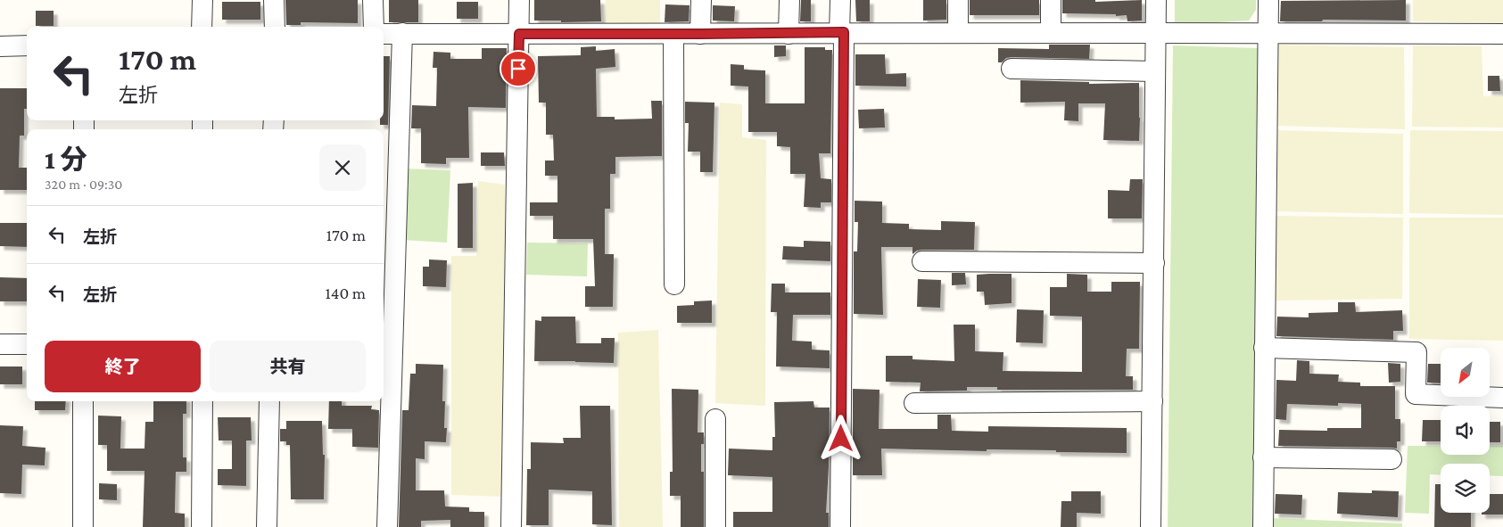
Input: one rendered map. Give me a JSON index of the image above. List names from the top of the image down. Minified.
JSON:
{"north":"bottom left","page":{"turn":["170 m","左折"],"heading":["1 分","320 m · 09:30"],"list":[{"name":"左折","value":"170 m"},{"name":"左折","value":"140 m"}],"buttons":["終了","共有"]}}
